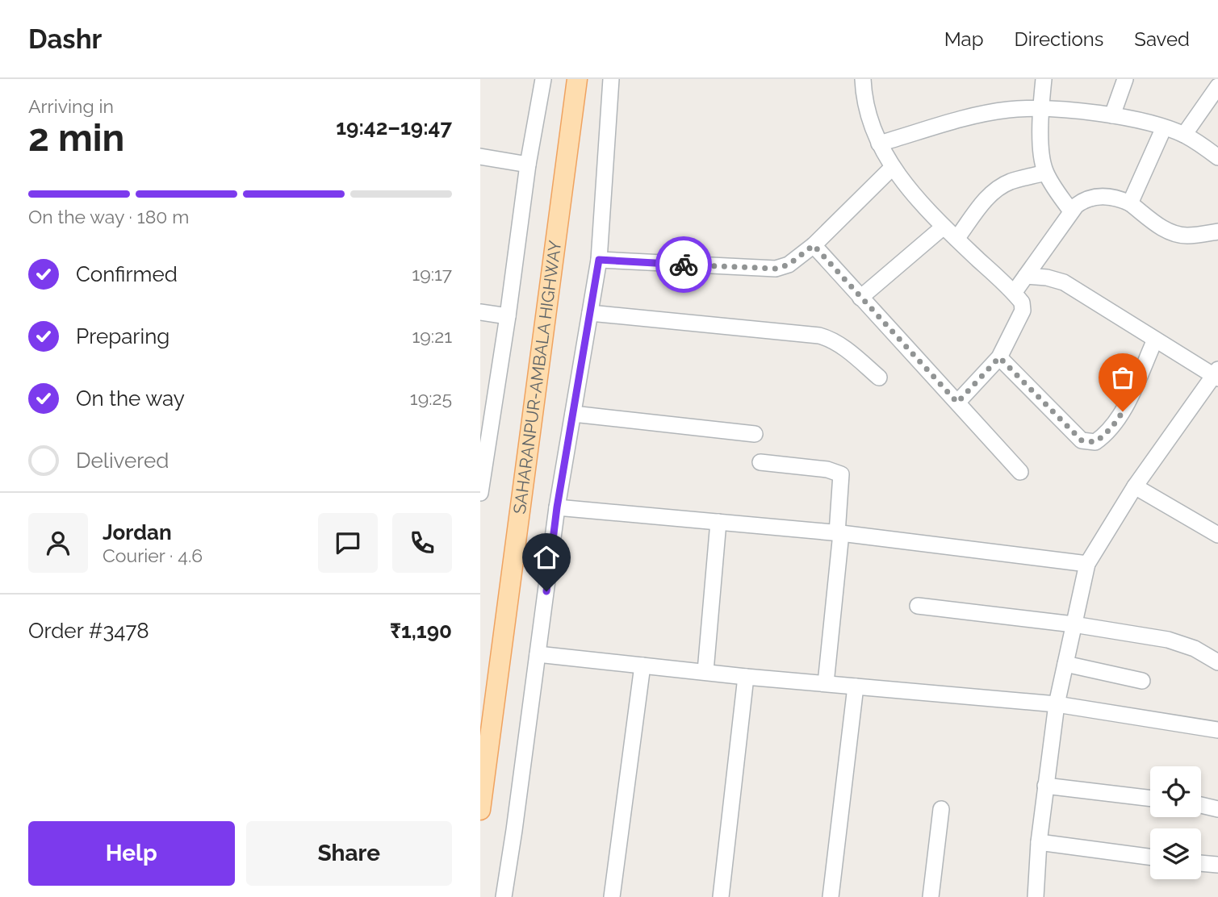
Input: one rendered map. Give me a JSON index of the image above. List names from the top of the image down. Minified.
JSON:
{"streets":{"main road":["SAHARANPUR-AMBALA HIGHWAY"]},"page":{"header":"Dashr","nav":["Map","Directions","Saved"],"heading":["2 min","Arriving in","19:42–19:47"],"panel":["Jordan","Courier · 4.6","Order #3478","₹1,190"],"bar":"On the way · 180 m","list":[["Confirmed","19:17"],["Preparing","19:21"],["On the way","19:25"],"Delivered"],"buttons":["Help","Share"]}}
